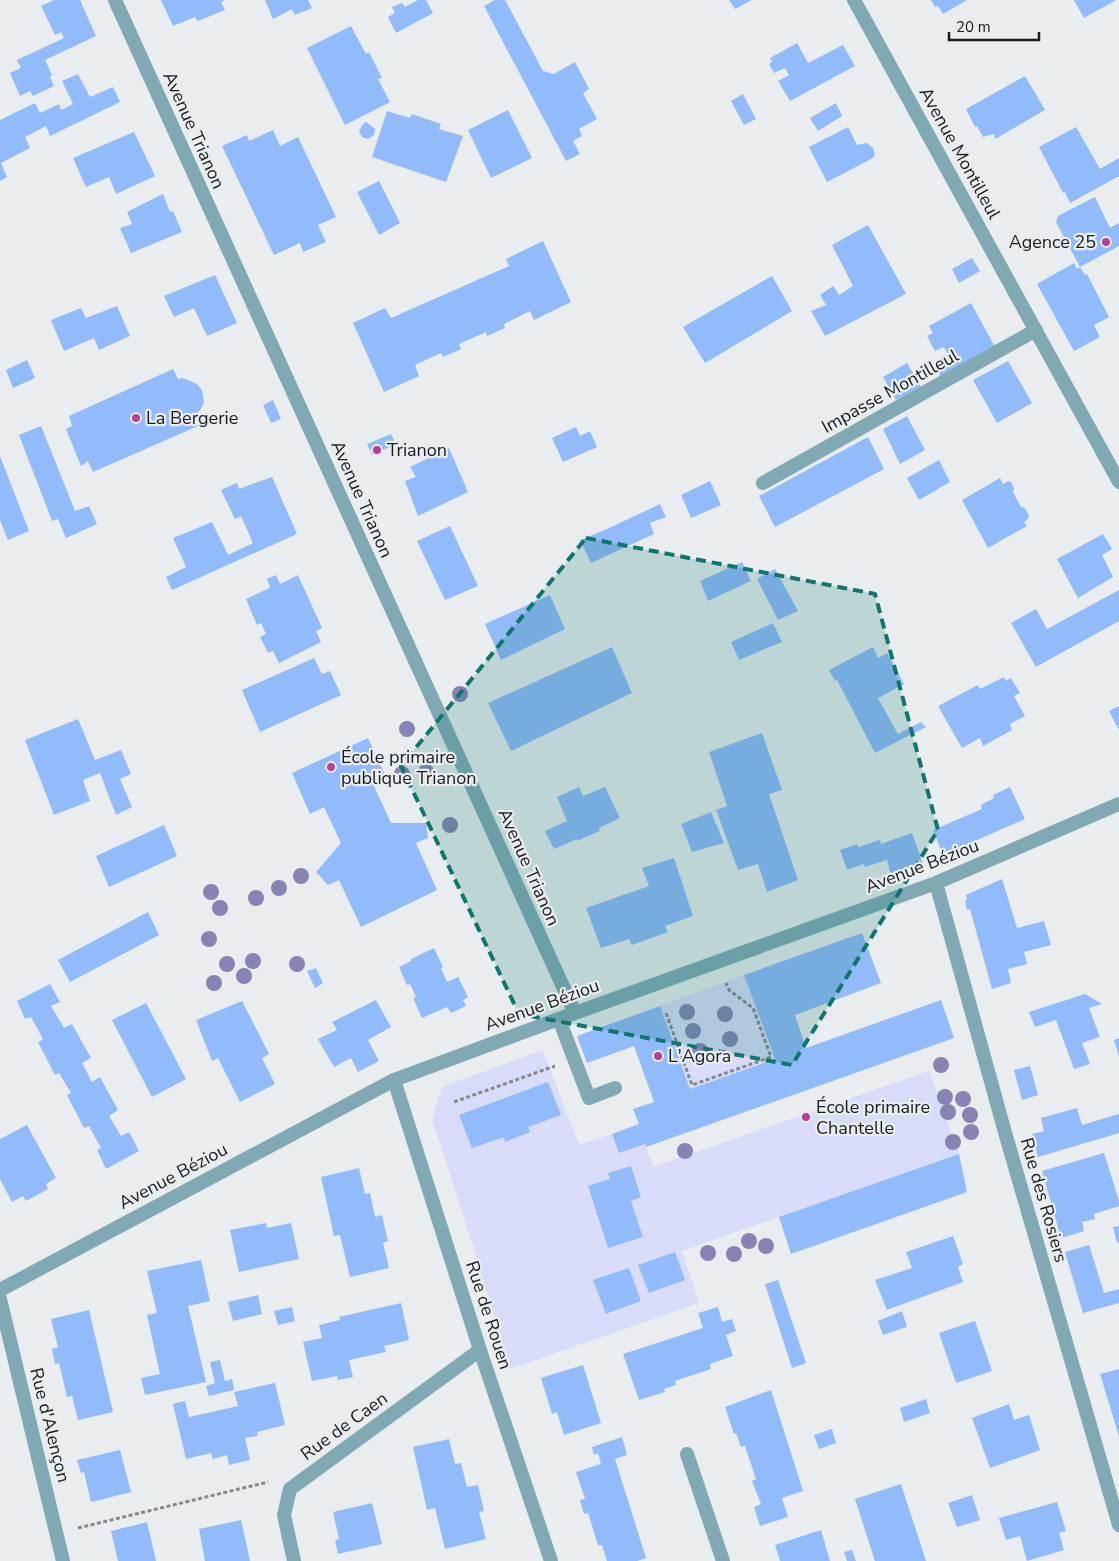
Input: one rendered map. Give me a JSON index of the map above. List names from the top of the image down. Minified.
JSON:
{"streets":{"street":["Avenue Trianon","Avenue Montilleul","Impasse Montilleul","Avenue Béziou","Rue des Rosiers","Rue de Rouen","Rue d'Alençon","Rue de Caen"]},"crossings":[["Avenue Trianon","Avenue Béziou"],["Avenue Montilleul","Impasse Montilleul"],["Avenue Béziou","Rue des Rosiers"],["Avenue Béziou","Rue de Rouen"],["Rue de Rouen","Rue de Caen"]],"places":["Agence 25","La Bergerie","Trianon","École primaire publique Trianon","L'Agora","École primaire Chantelle"],"scale_bar":"20 m"}
